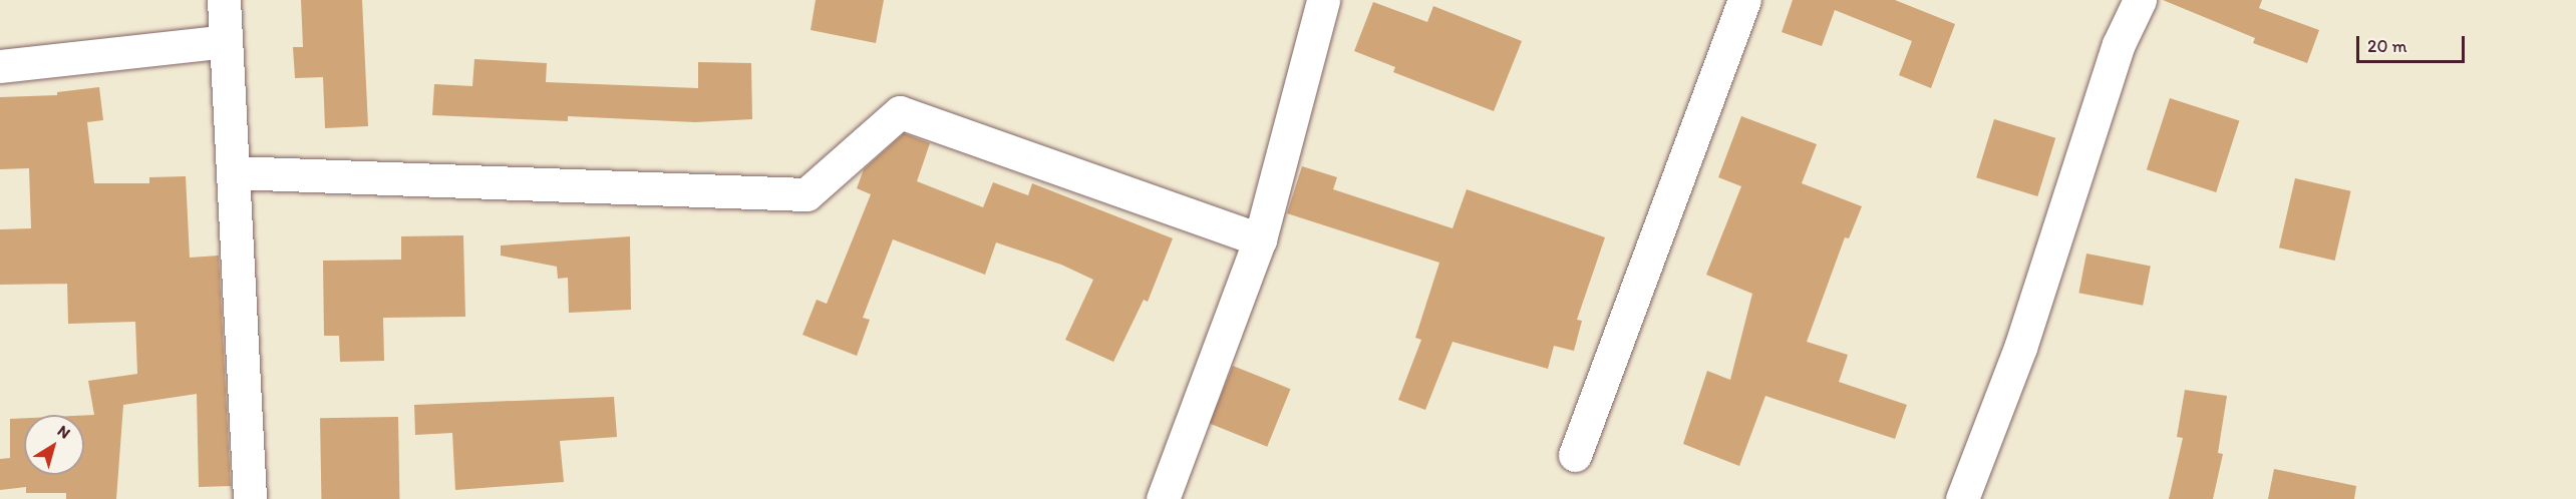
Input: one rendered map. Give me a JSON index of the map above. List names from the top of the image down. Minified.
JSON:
{"scale_bar":"20 m","north":"top right"}
